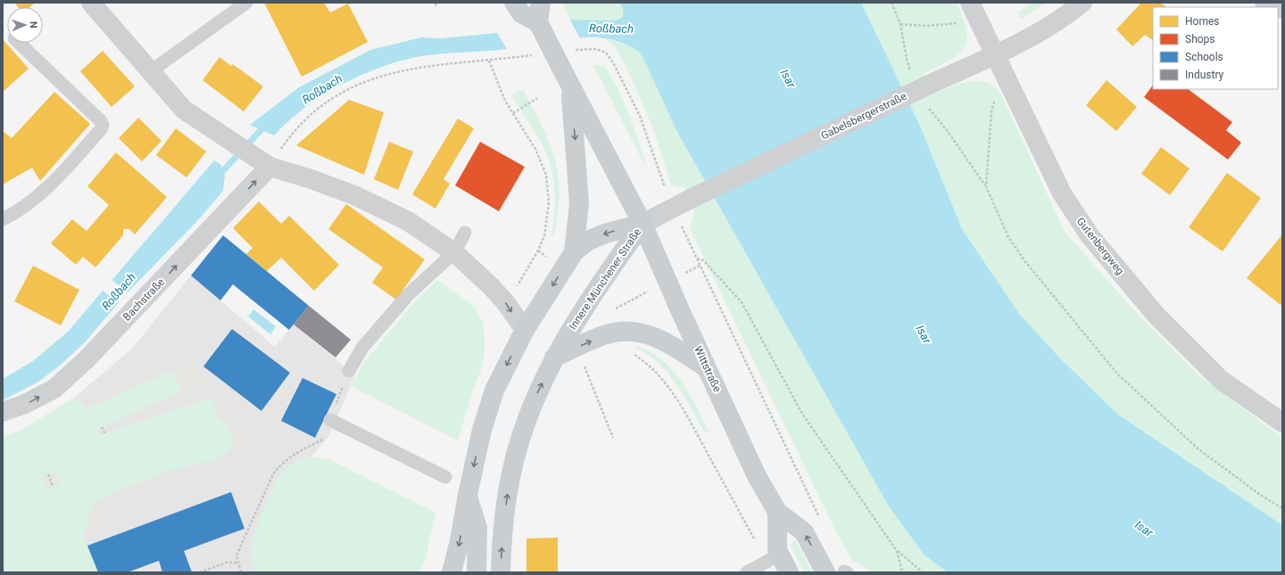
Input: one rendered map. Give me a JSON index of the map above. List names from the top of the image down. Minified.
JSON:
{"streets":{"main road":["Innere Münchener Straße","Wittstraße"],"street":["Gabelsbergerstraße","Gutenbergweg","Bachstraße"]},"crossings":[["Gabelsbergerstraße","Gutenbergweg"],["Gabelsbergerstraße","Innere Münchener Straße"],["Gabelsbergerstraße","Wittstraße"],["Innere Münchener Straße","Wittstraße"]],"one_way":["Bachstraße"],"water":["Roßbach","Isar"],"legend":["Homes","Shops","Schools","Industry"],"north":"right"}
